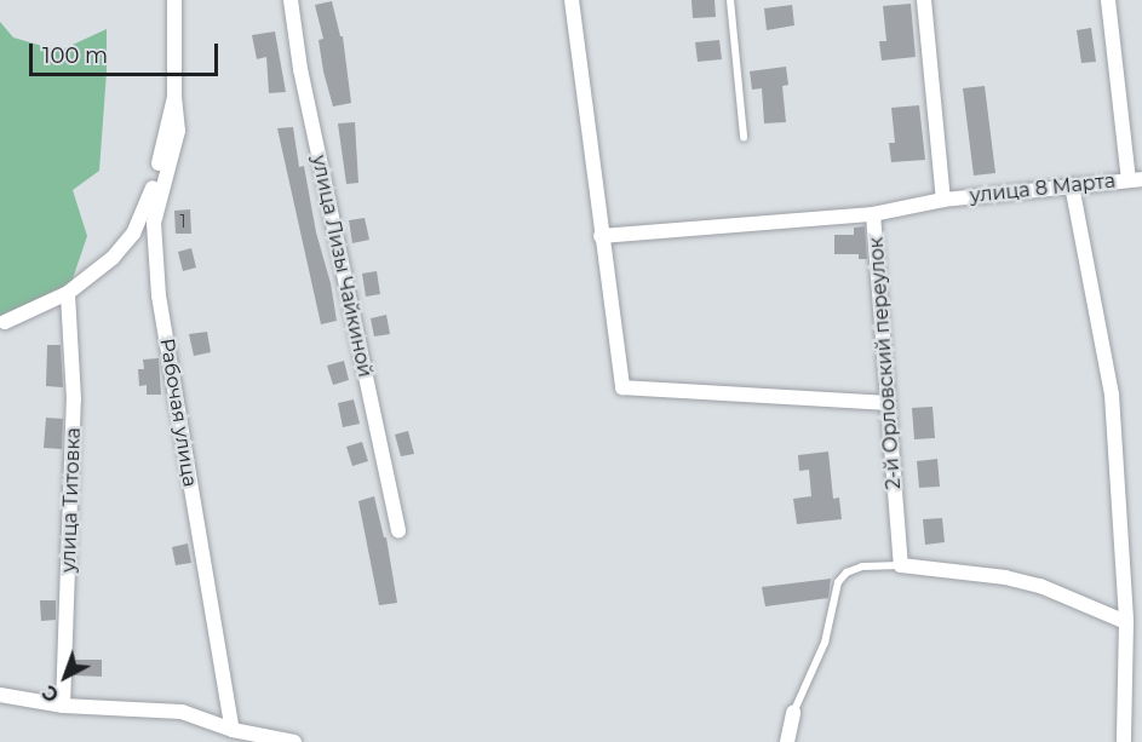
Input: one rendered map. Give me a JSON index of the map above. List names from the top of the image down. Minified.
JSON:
{"streets":{"street":["улица 8 Марта","улица Лизы Чайкиной","2-й Орловский переулок","Рабочая улица","улица Титовка"]},"crossings":[["улица 8 Марта","2-й Орловский переулок"]],"house_numbers":["1"],"scale_bar":"100 m","north":"bottom left"}
